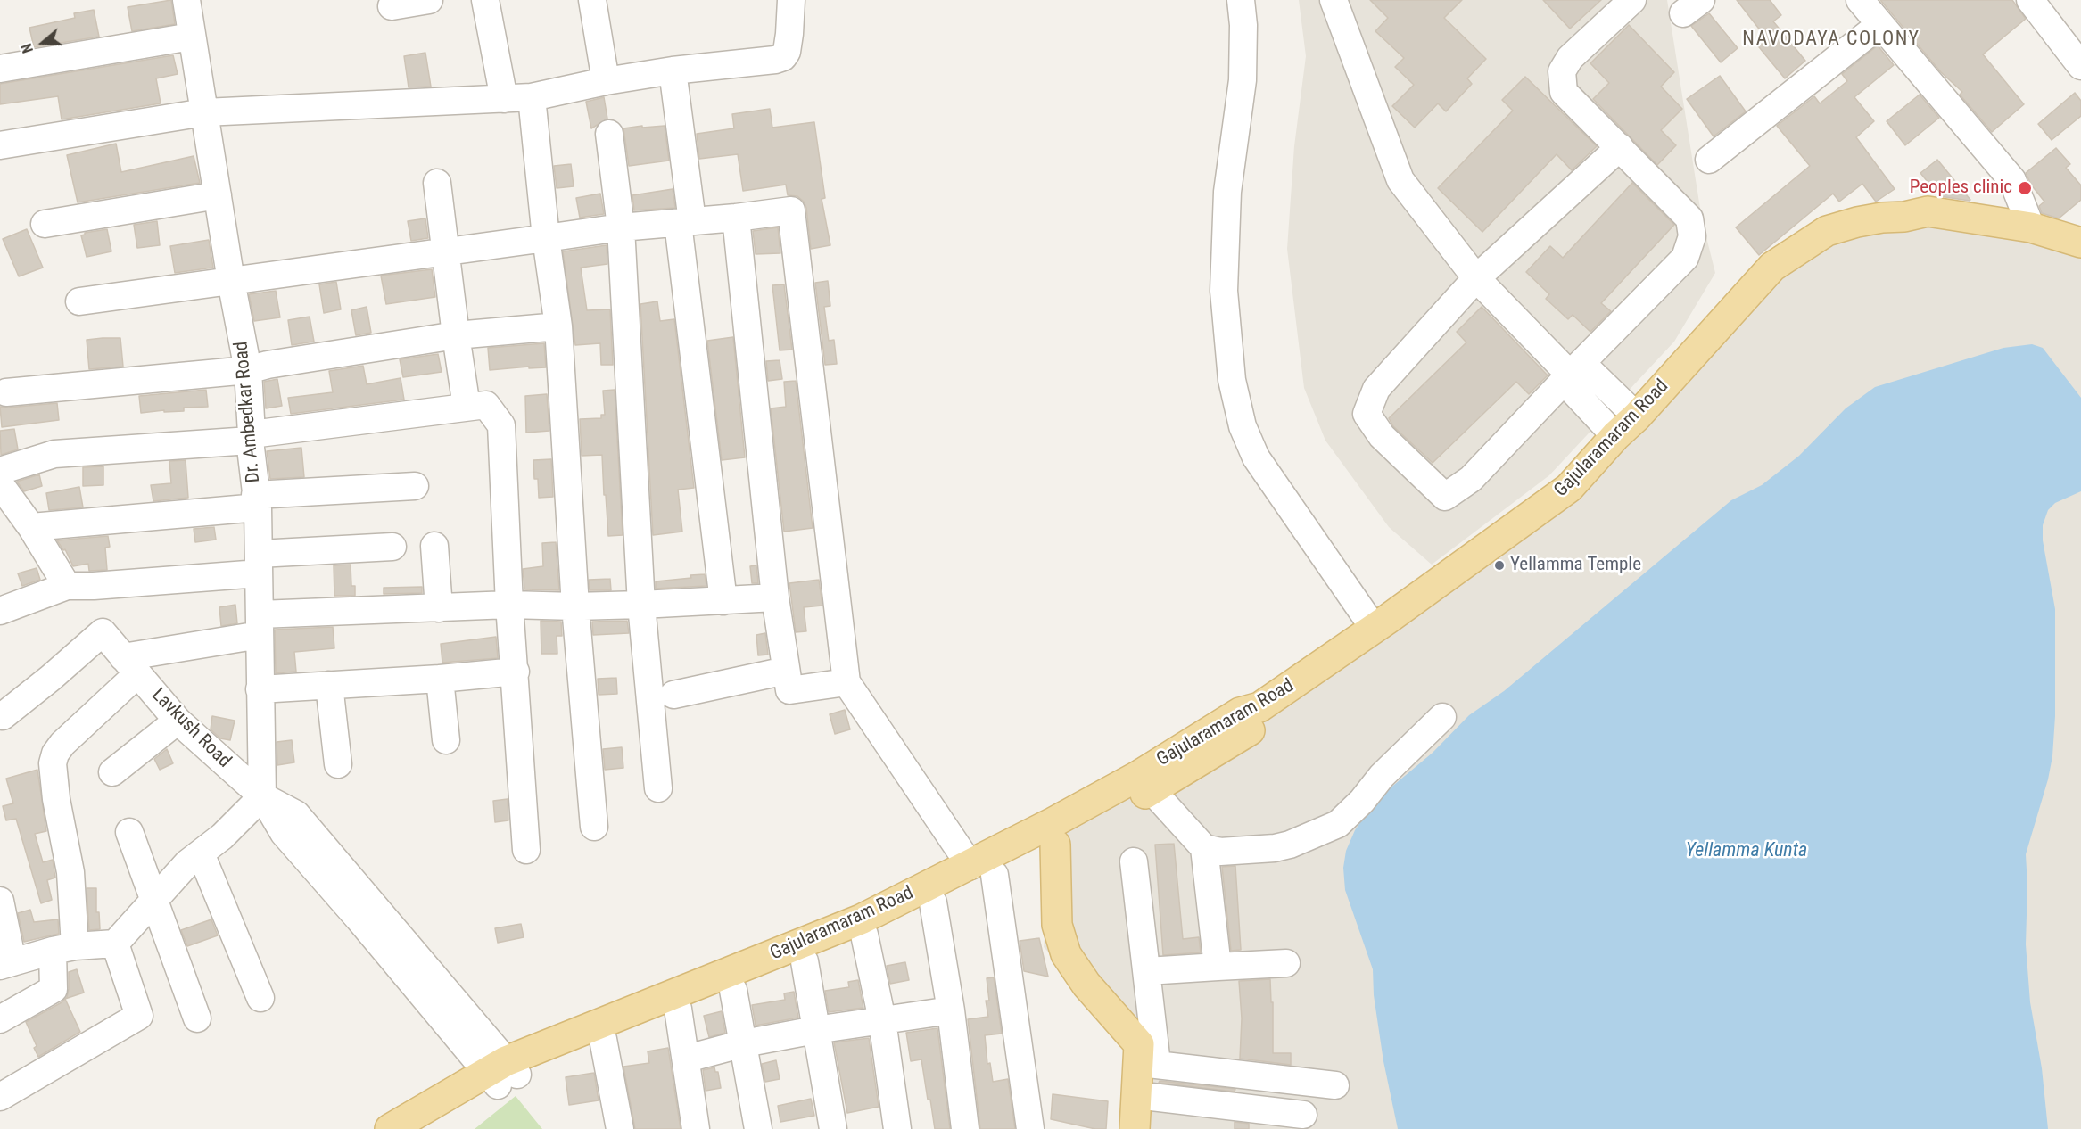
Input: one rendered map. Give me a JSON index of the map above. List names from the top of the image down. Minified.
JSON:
{"streets":{"main road":["Gajularamaram Road"],"street":["Dr. Ambedkar Road","Lavkush Road"]},"crossings":[["Dr. Ambedkar Road","Lavkush Road"],["Gajularamaram Road","Lavkush Road"]],"districts":["NAVODAYA COLONY"],"water":["Yellamma Kunta"],"places":["Peoples clinic","Yellamma Temple"],"north":"left"}
